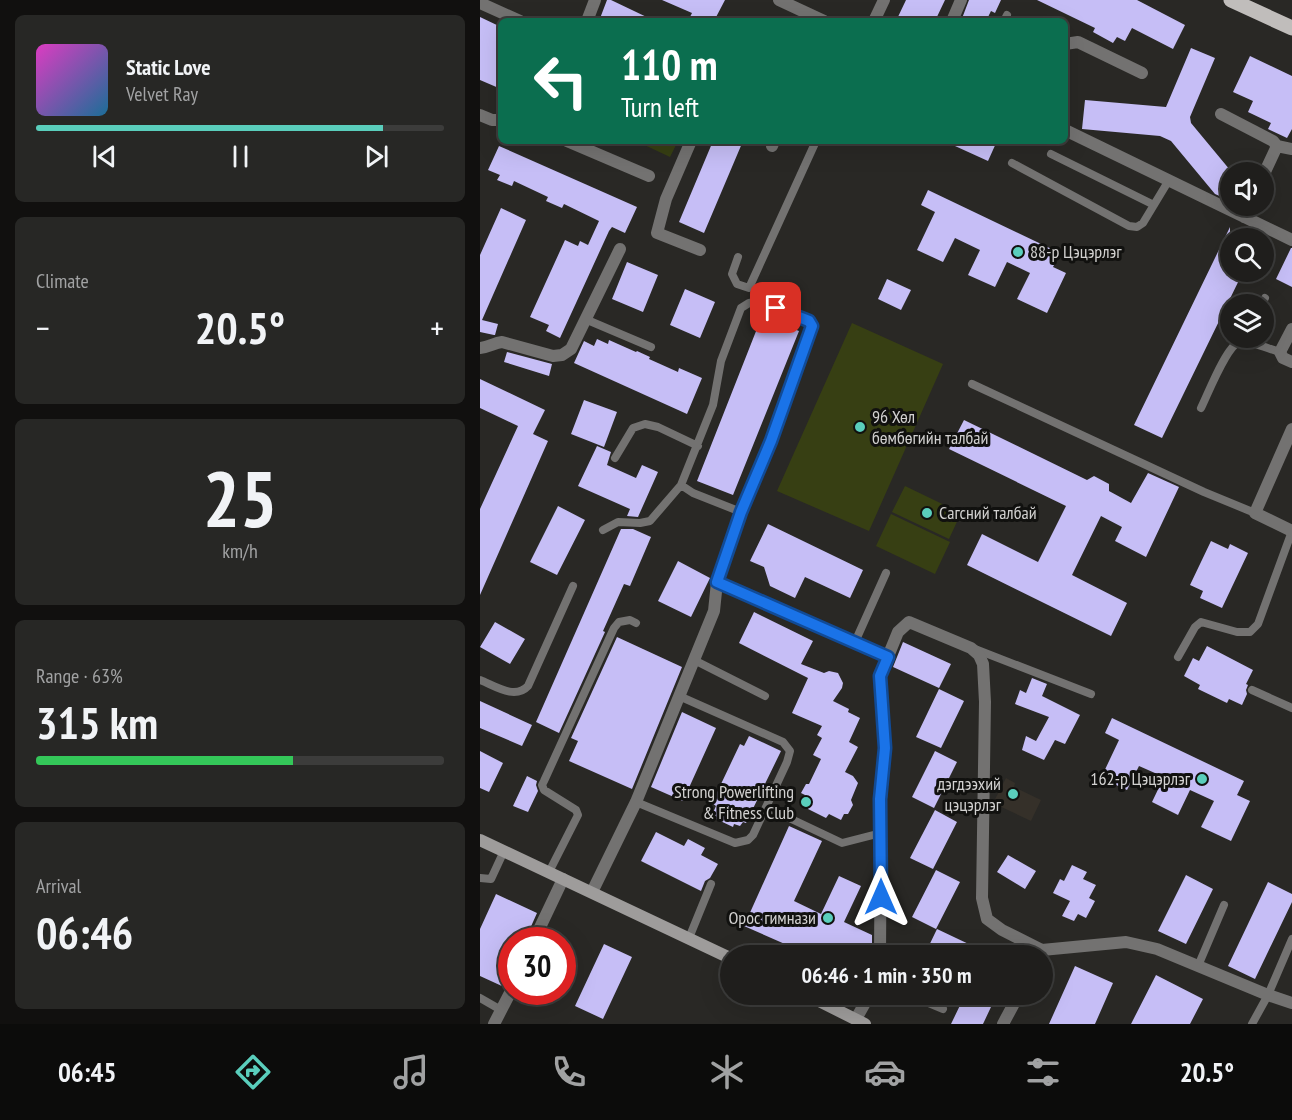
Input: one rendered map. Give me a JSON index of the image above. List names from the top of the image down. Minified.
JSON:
{"places":["88-р Цэцэрлэг","96 Хөл бөмбөгийн талбай","Сагсний талбай","162-р Цэцэрлэг","дэгдээхий цэцэрлэг","Strong Powerlifting & Fitness Club","Орос гимнази"],"page":{"turn":["110 m","Turn left"],"song":["Static Love","Velvet Ray"],"tile":["Climate",["25","km/h"],["Range · 63%","315 km"],["Arrival","06:46"]],"heat":["−","20.5°","+"],"limit":"30","trip":"06:46 · 1 min · 350 m","tabs":["06:45","20.5°"]}}
